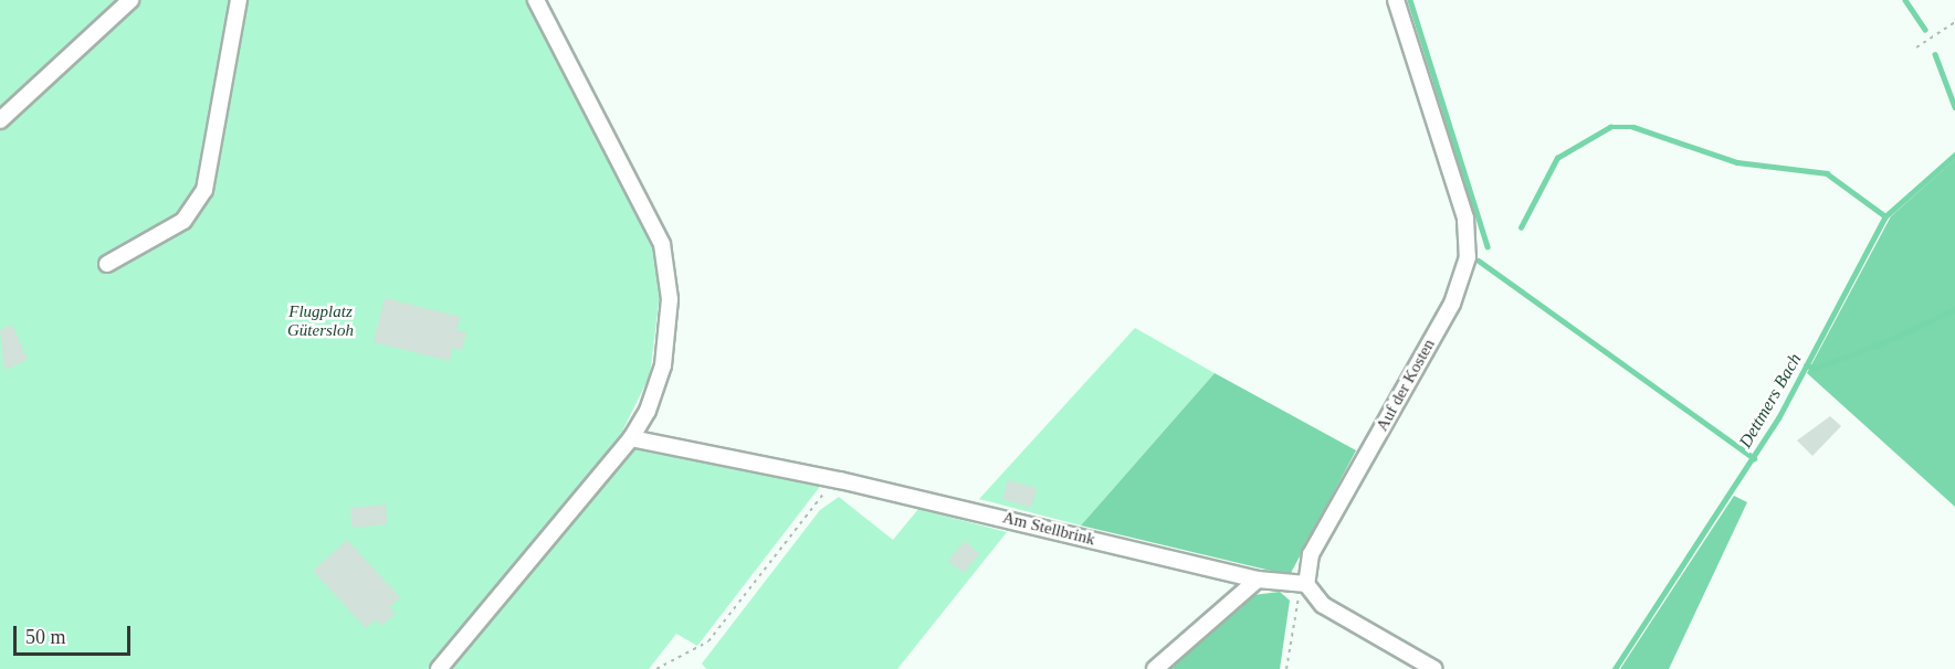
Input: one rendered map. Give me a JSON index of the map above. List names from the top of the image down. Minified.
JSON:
{"streets":{"street":["Auf der Kosten","Am Stellbrink"]},"water":["Dettmers Bach"],"parks":["Flugplatz Gütersloh"],"scale_bar":"50 m"}
